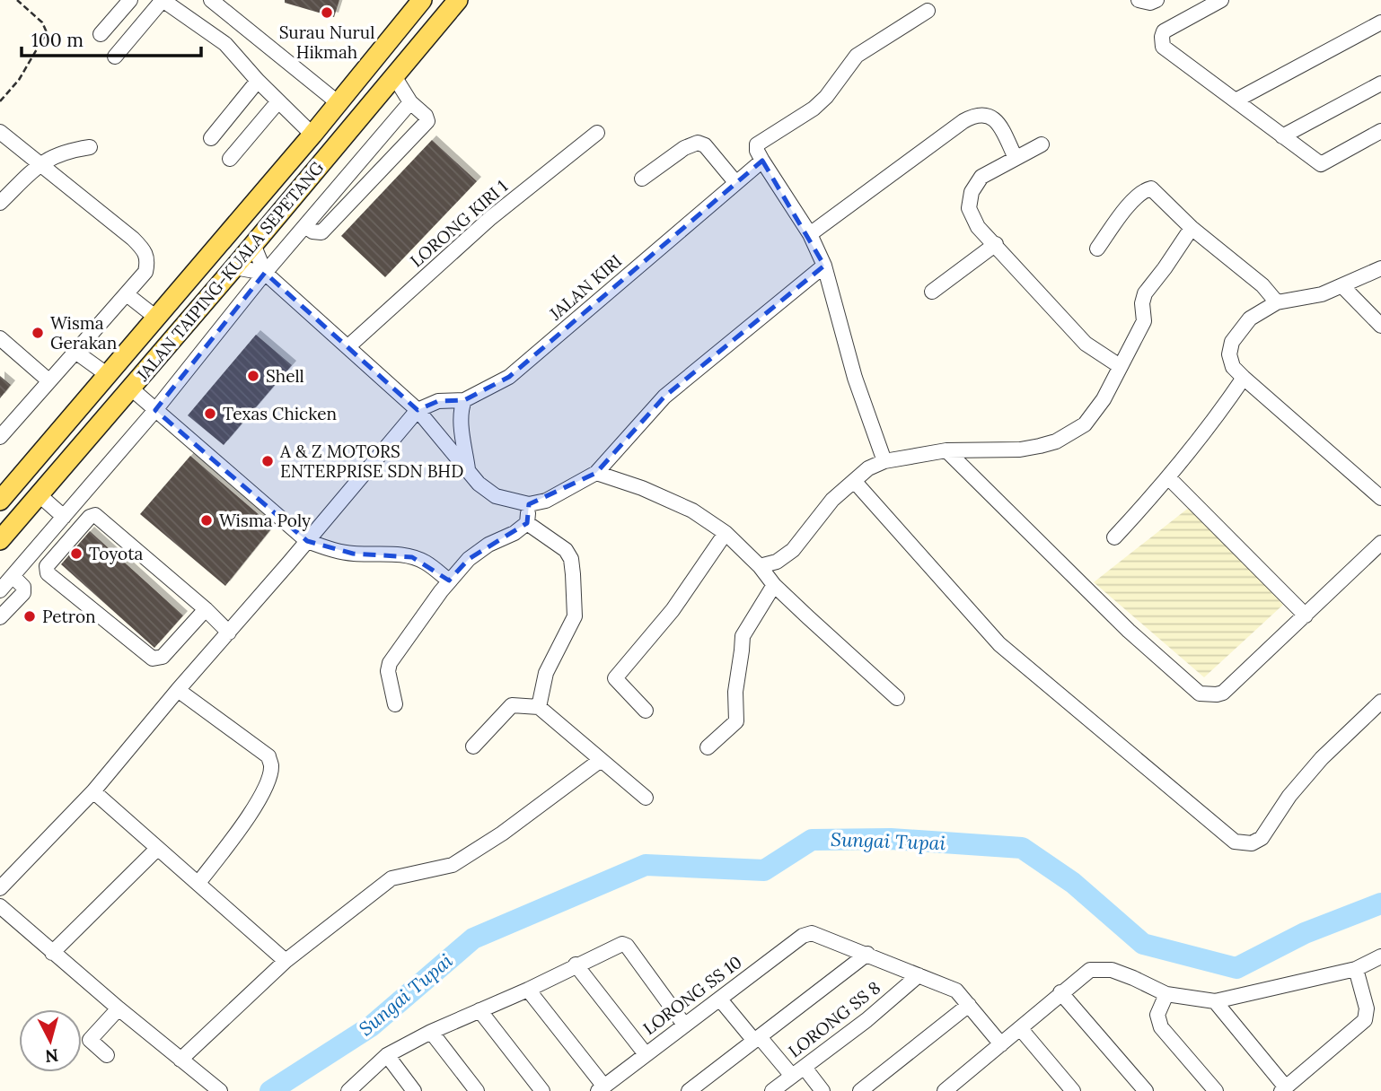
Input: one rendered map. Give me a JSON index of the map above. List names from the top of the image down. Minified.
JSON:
{"streets":{"main road":["JALAN TAIPING-KUALA SEPETANG"],"street":["LORONG KIRI 1","JALAN KIRI","LORONG SS 10","LORONG SS 8"]},"water":["Sungai Tupai"],"places":["Surau Nurul Hikmah","Wisma Gerakan","Shell","Texas Chicken","A & Z MOTORS ENTERPRISE SDN BHD","Wisma Poly","Toyota","Petron"],"scale_bar":"100 m","north":"bottom"}
